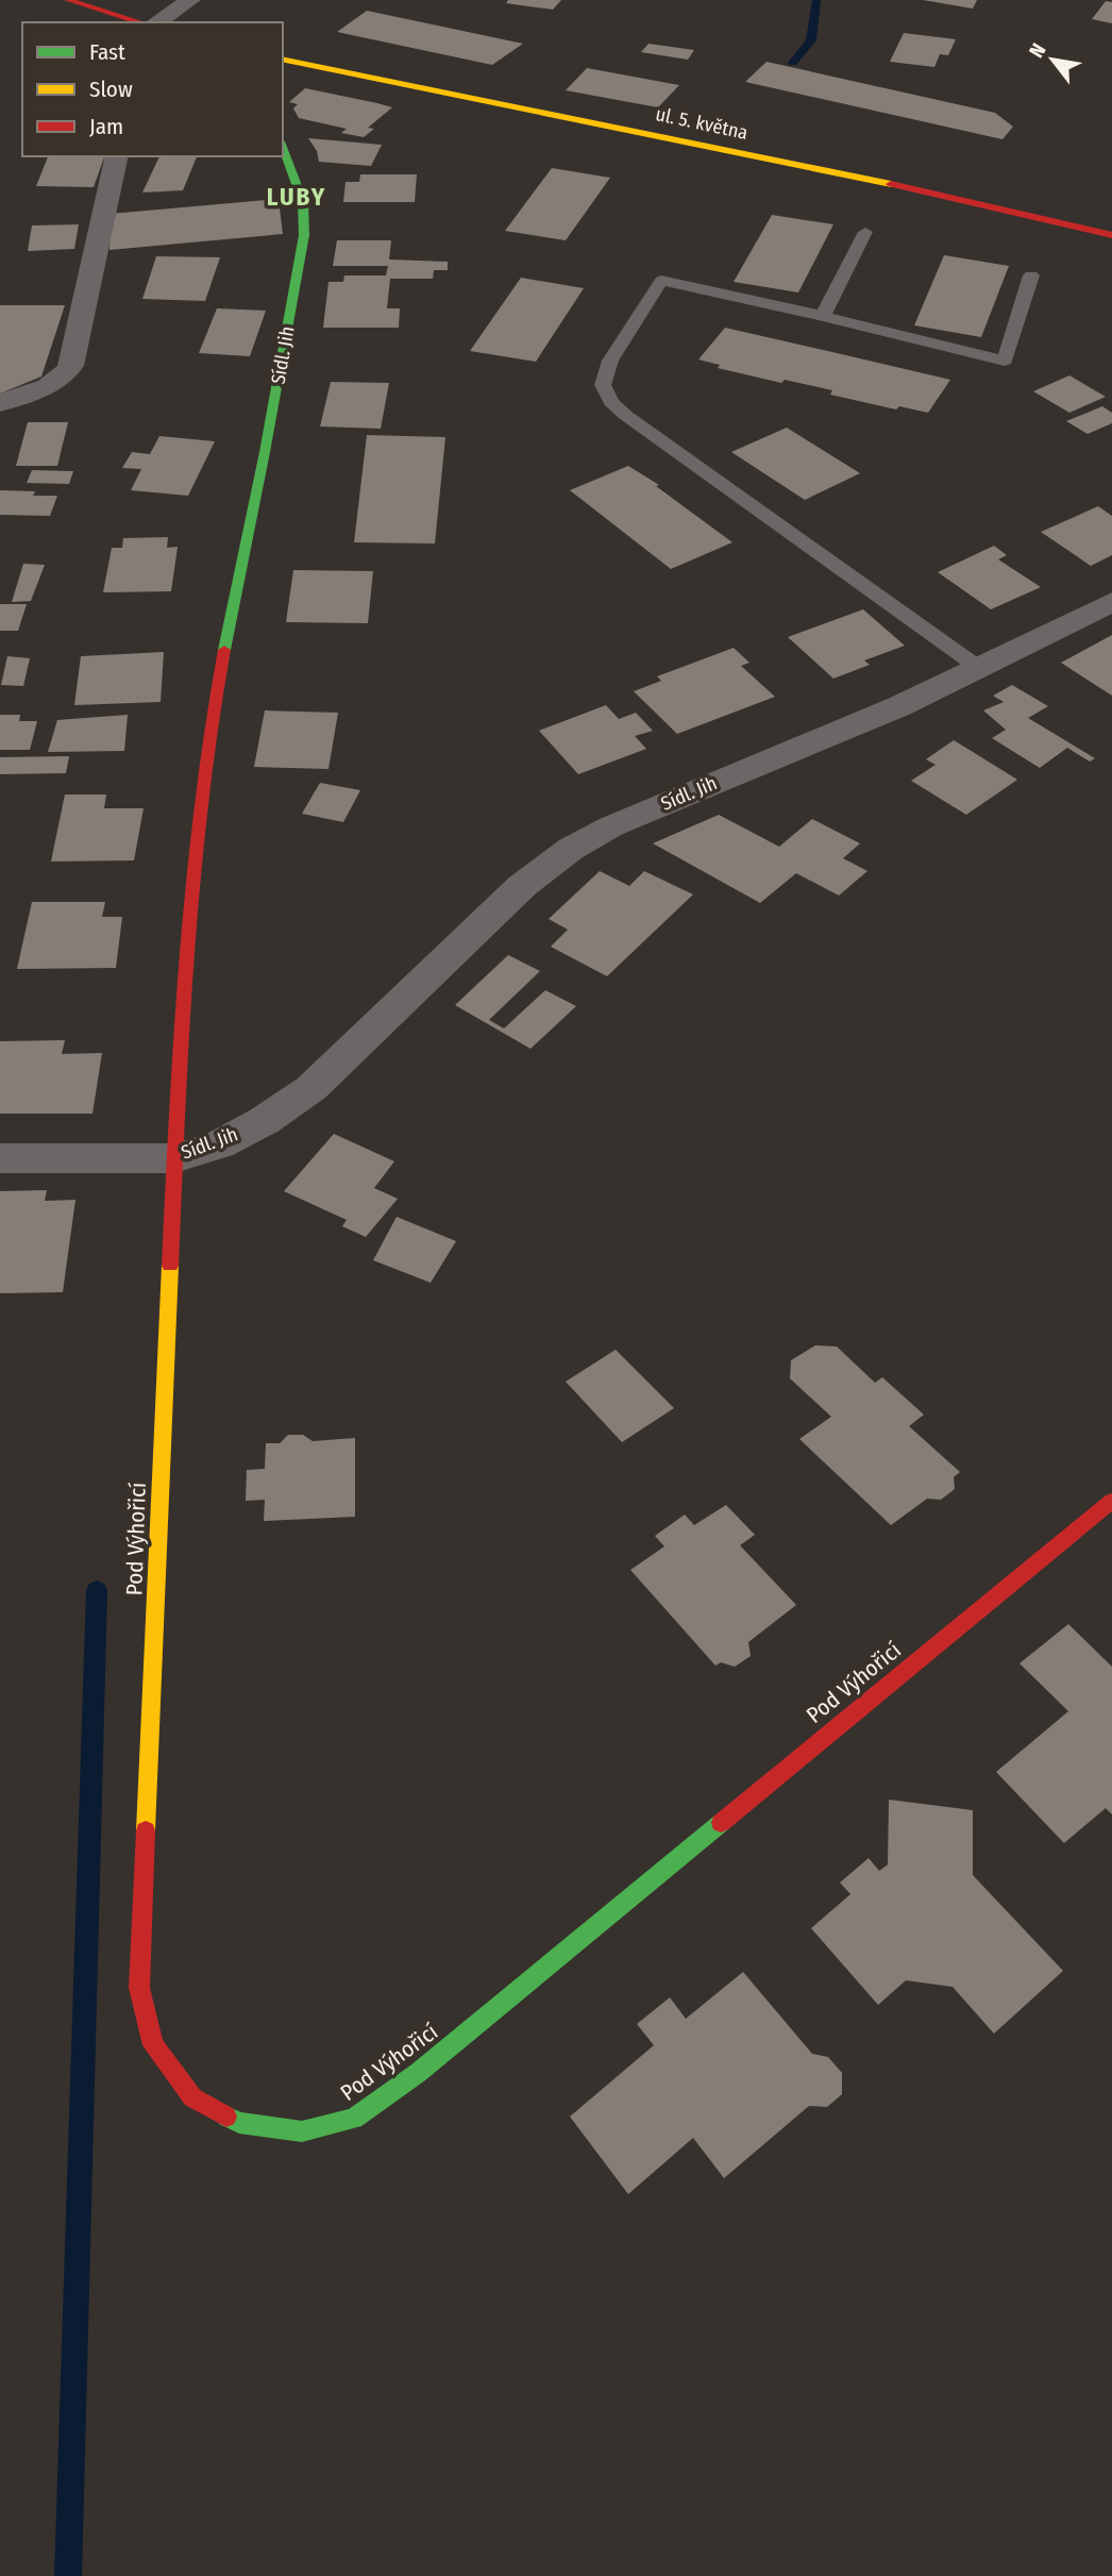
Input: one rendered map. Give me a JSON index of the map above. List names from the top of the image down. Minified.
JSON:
{"streets":{"street":["ul. 5. května","Sídl. Jih","Pod Výhořicí"]},"crossings":[["Sídl. Jih","Pod Výhořicí"]],"districts":["LUBY"],"legend":["Fast","Slow","Jam"],"north":"top left"}
